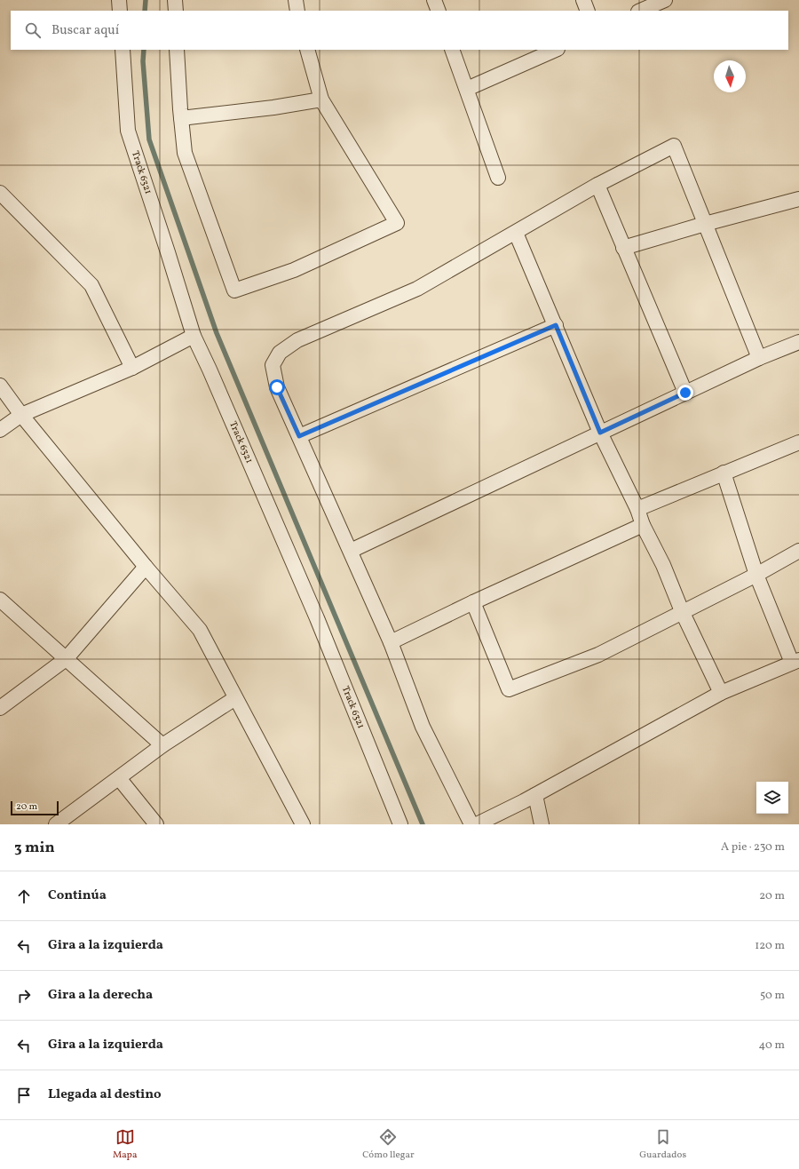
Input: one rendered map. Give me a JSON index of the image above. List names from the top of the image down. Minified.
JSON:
{"streets":{"street":["Track 6321"]},"scale_bar":"20 m","north":"bottom","page":{"search":"Buscar aquí","scale":"20 m","heading":["3 min","A pie · 230 m"],"list":[["Continúa","20 m"],["Gira a la izquierda","120 m"],["Gira a la derecha","50 m"],["Gira a la izquierda","40 m"],"Llegada al destino"],"nav":["Mapa","Cómo llegar","Guardados"]}}
